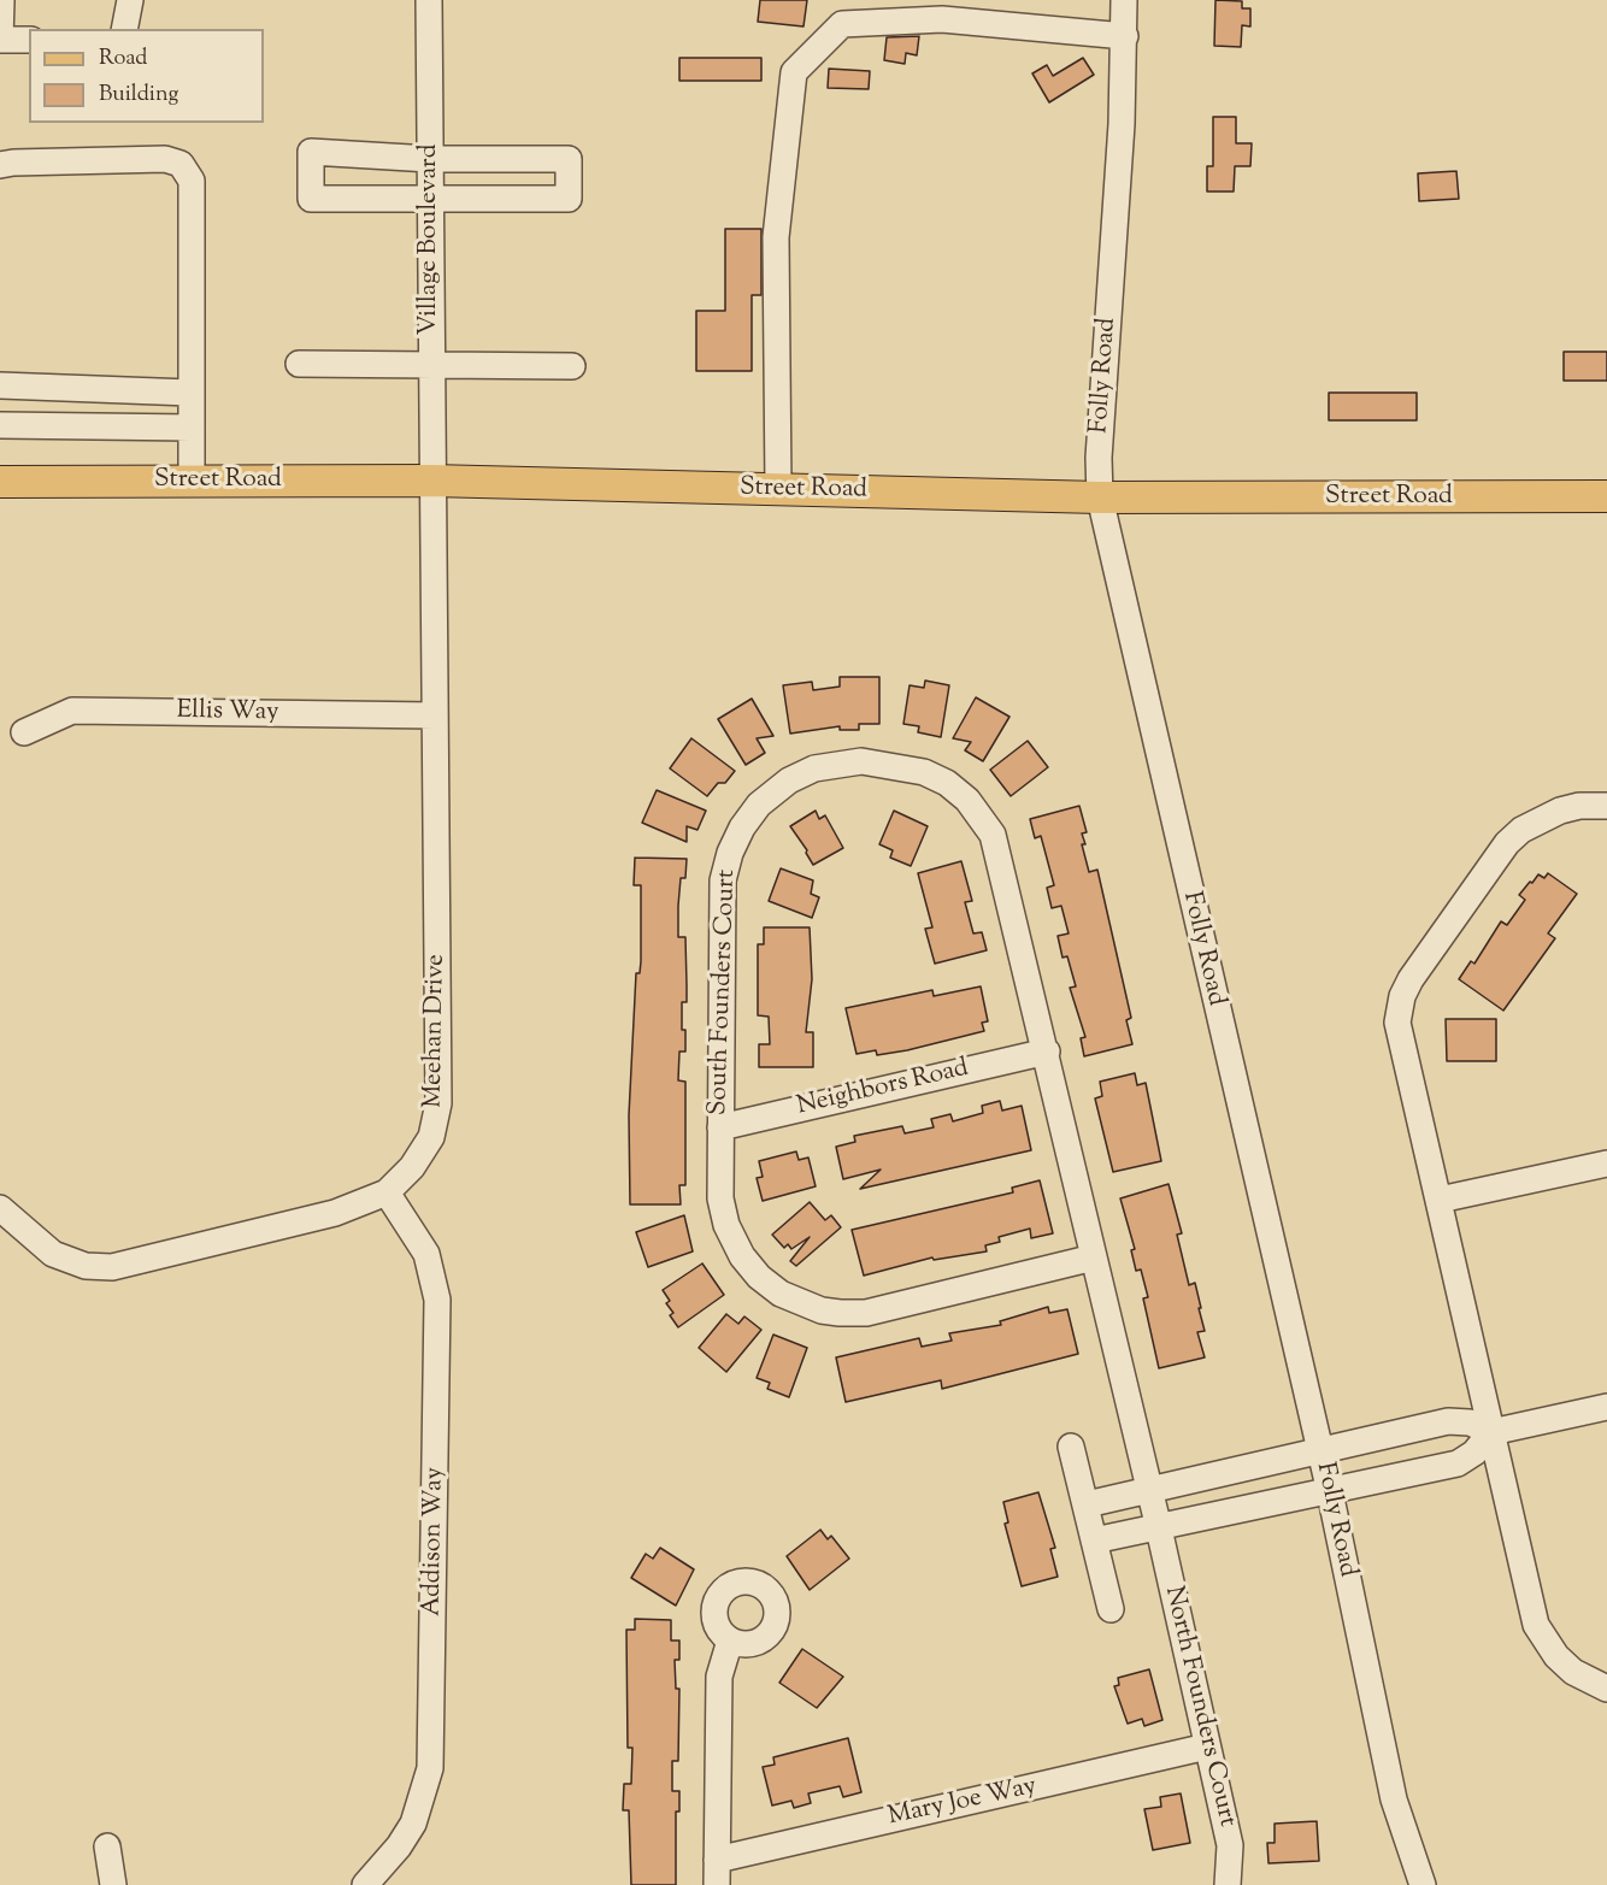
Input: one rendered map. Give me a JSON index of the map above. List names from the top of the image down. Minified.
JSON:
{"streets":{"main road":["Street Road"],"street":["Village Boulevard","Folly Road","Ellis Way","South Founders Court","Meehan Drive","Neighbors Road","Addison Way","North Founders Court","Mary Joe Way"]},"crossings":[["Village Boulevard","Street Road"],["Village Boulevard","Meehan Drive"],["Folly Road","Street Road"],["Street Road","Meehan Drive"],["Ellis Way","Meehan Drive"],["South Founders Court","Neighbors Road"],["South Founders Court","North Founders Court"],["Meehan Drive","Addison Way"],["North Founders Court","Mary Joe Way"]],"legend":["Road","Building"]}
